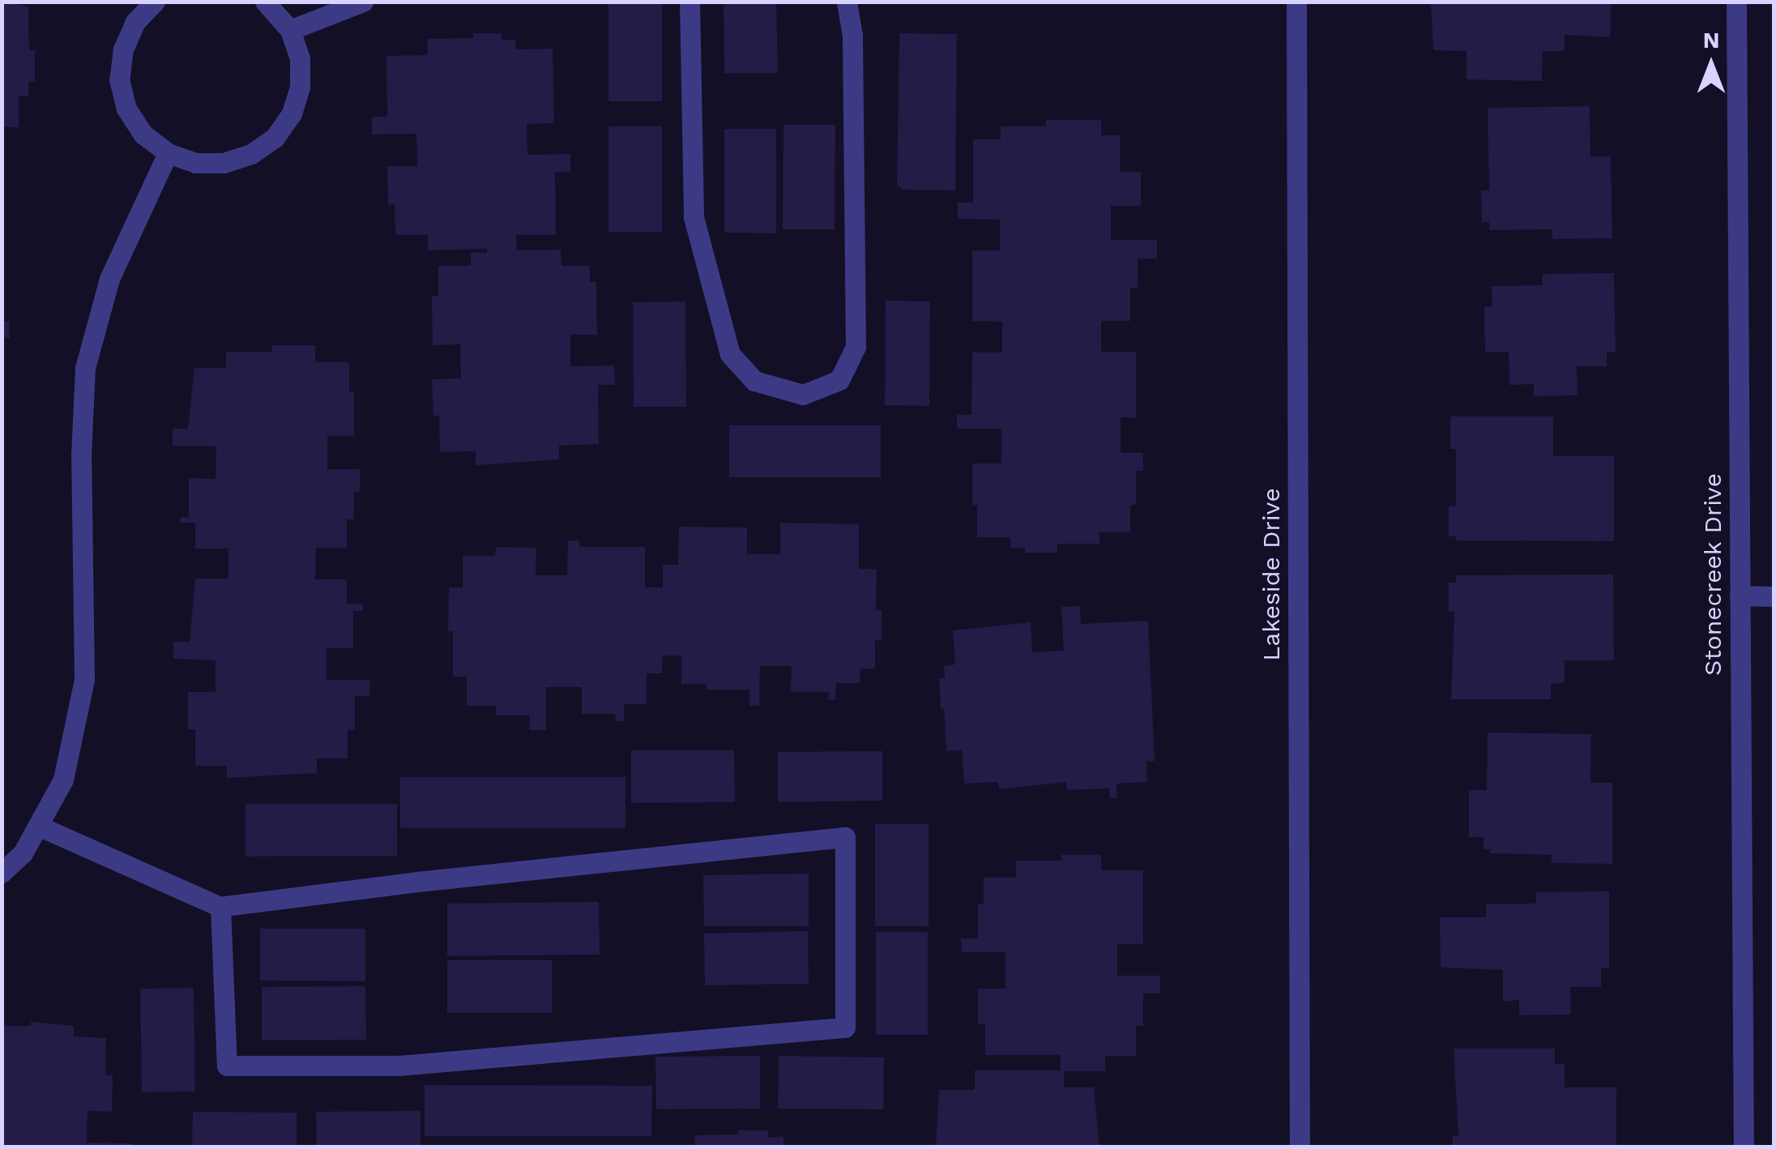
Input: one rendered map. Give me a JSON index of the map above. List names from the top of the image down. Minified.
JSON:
{"streets":{"street":["Lakeside Drive","Stonecreek Drive"]},"north":"top"}
